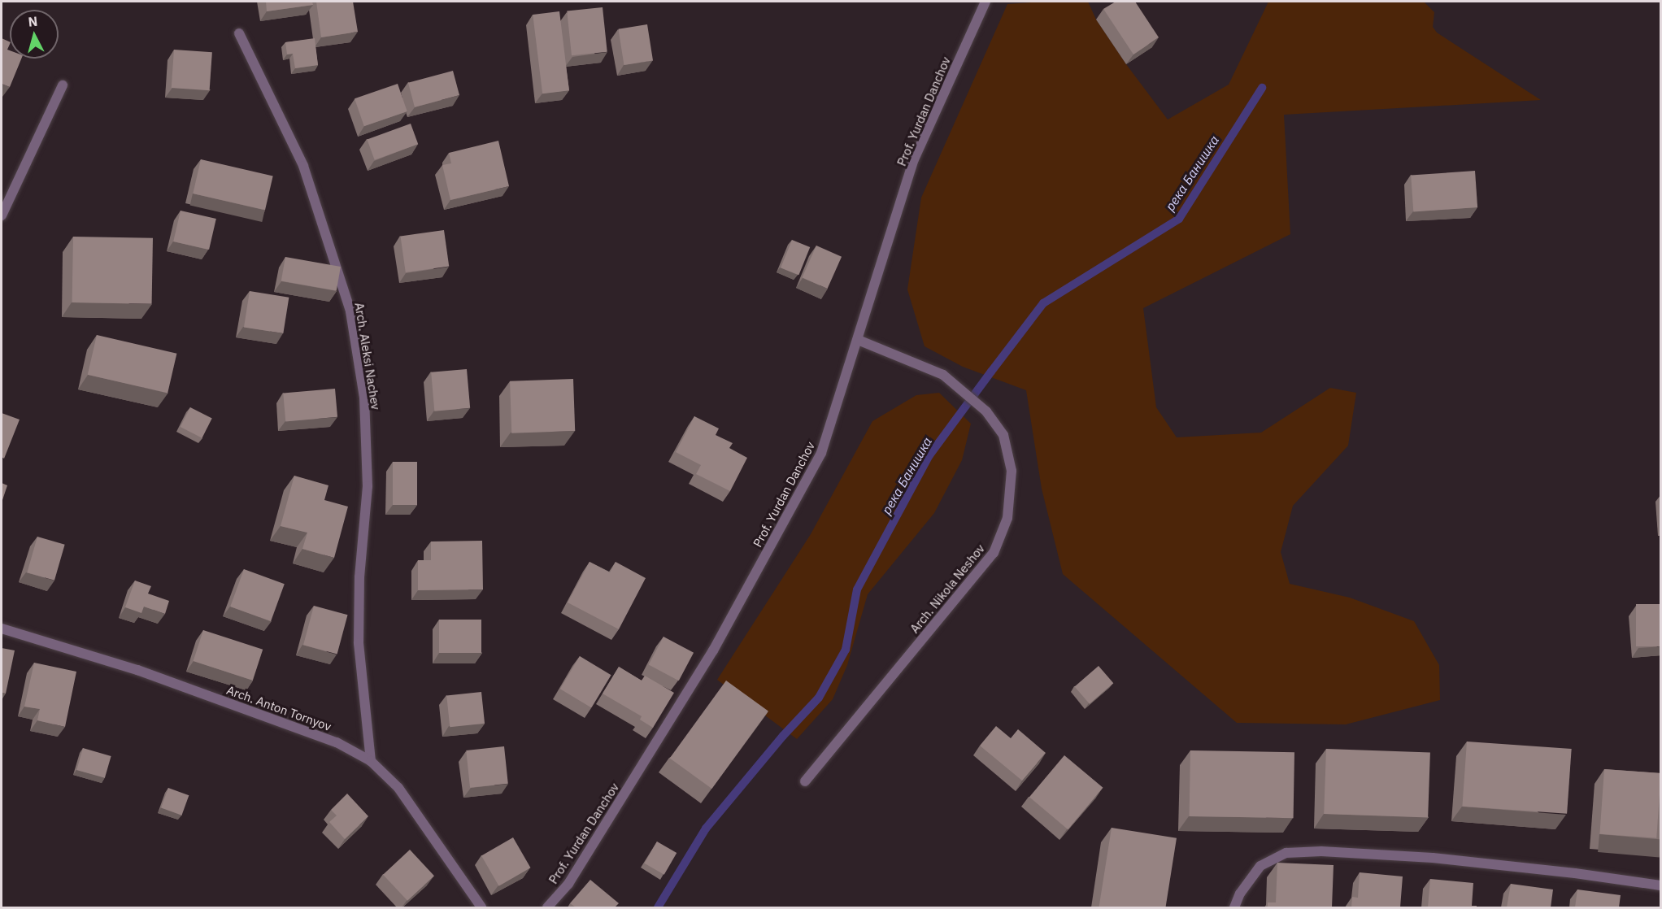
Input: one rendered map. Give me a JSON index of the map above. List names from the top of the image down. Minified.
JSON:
{"streets":{"street":["Prof. Yurdan Danchov","Arch. Aleksi Nachev","Arch. Nikola Neshov","Arch. Anton Tornyov"]},"crossings":[["Prof. Yurdan Danchov","Arch. Nikola Neshov"],["Arch. Aleksi Nachev","Arch. Anton Tornyov"]],"water":["река Банишка"],"north":"top"}
